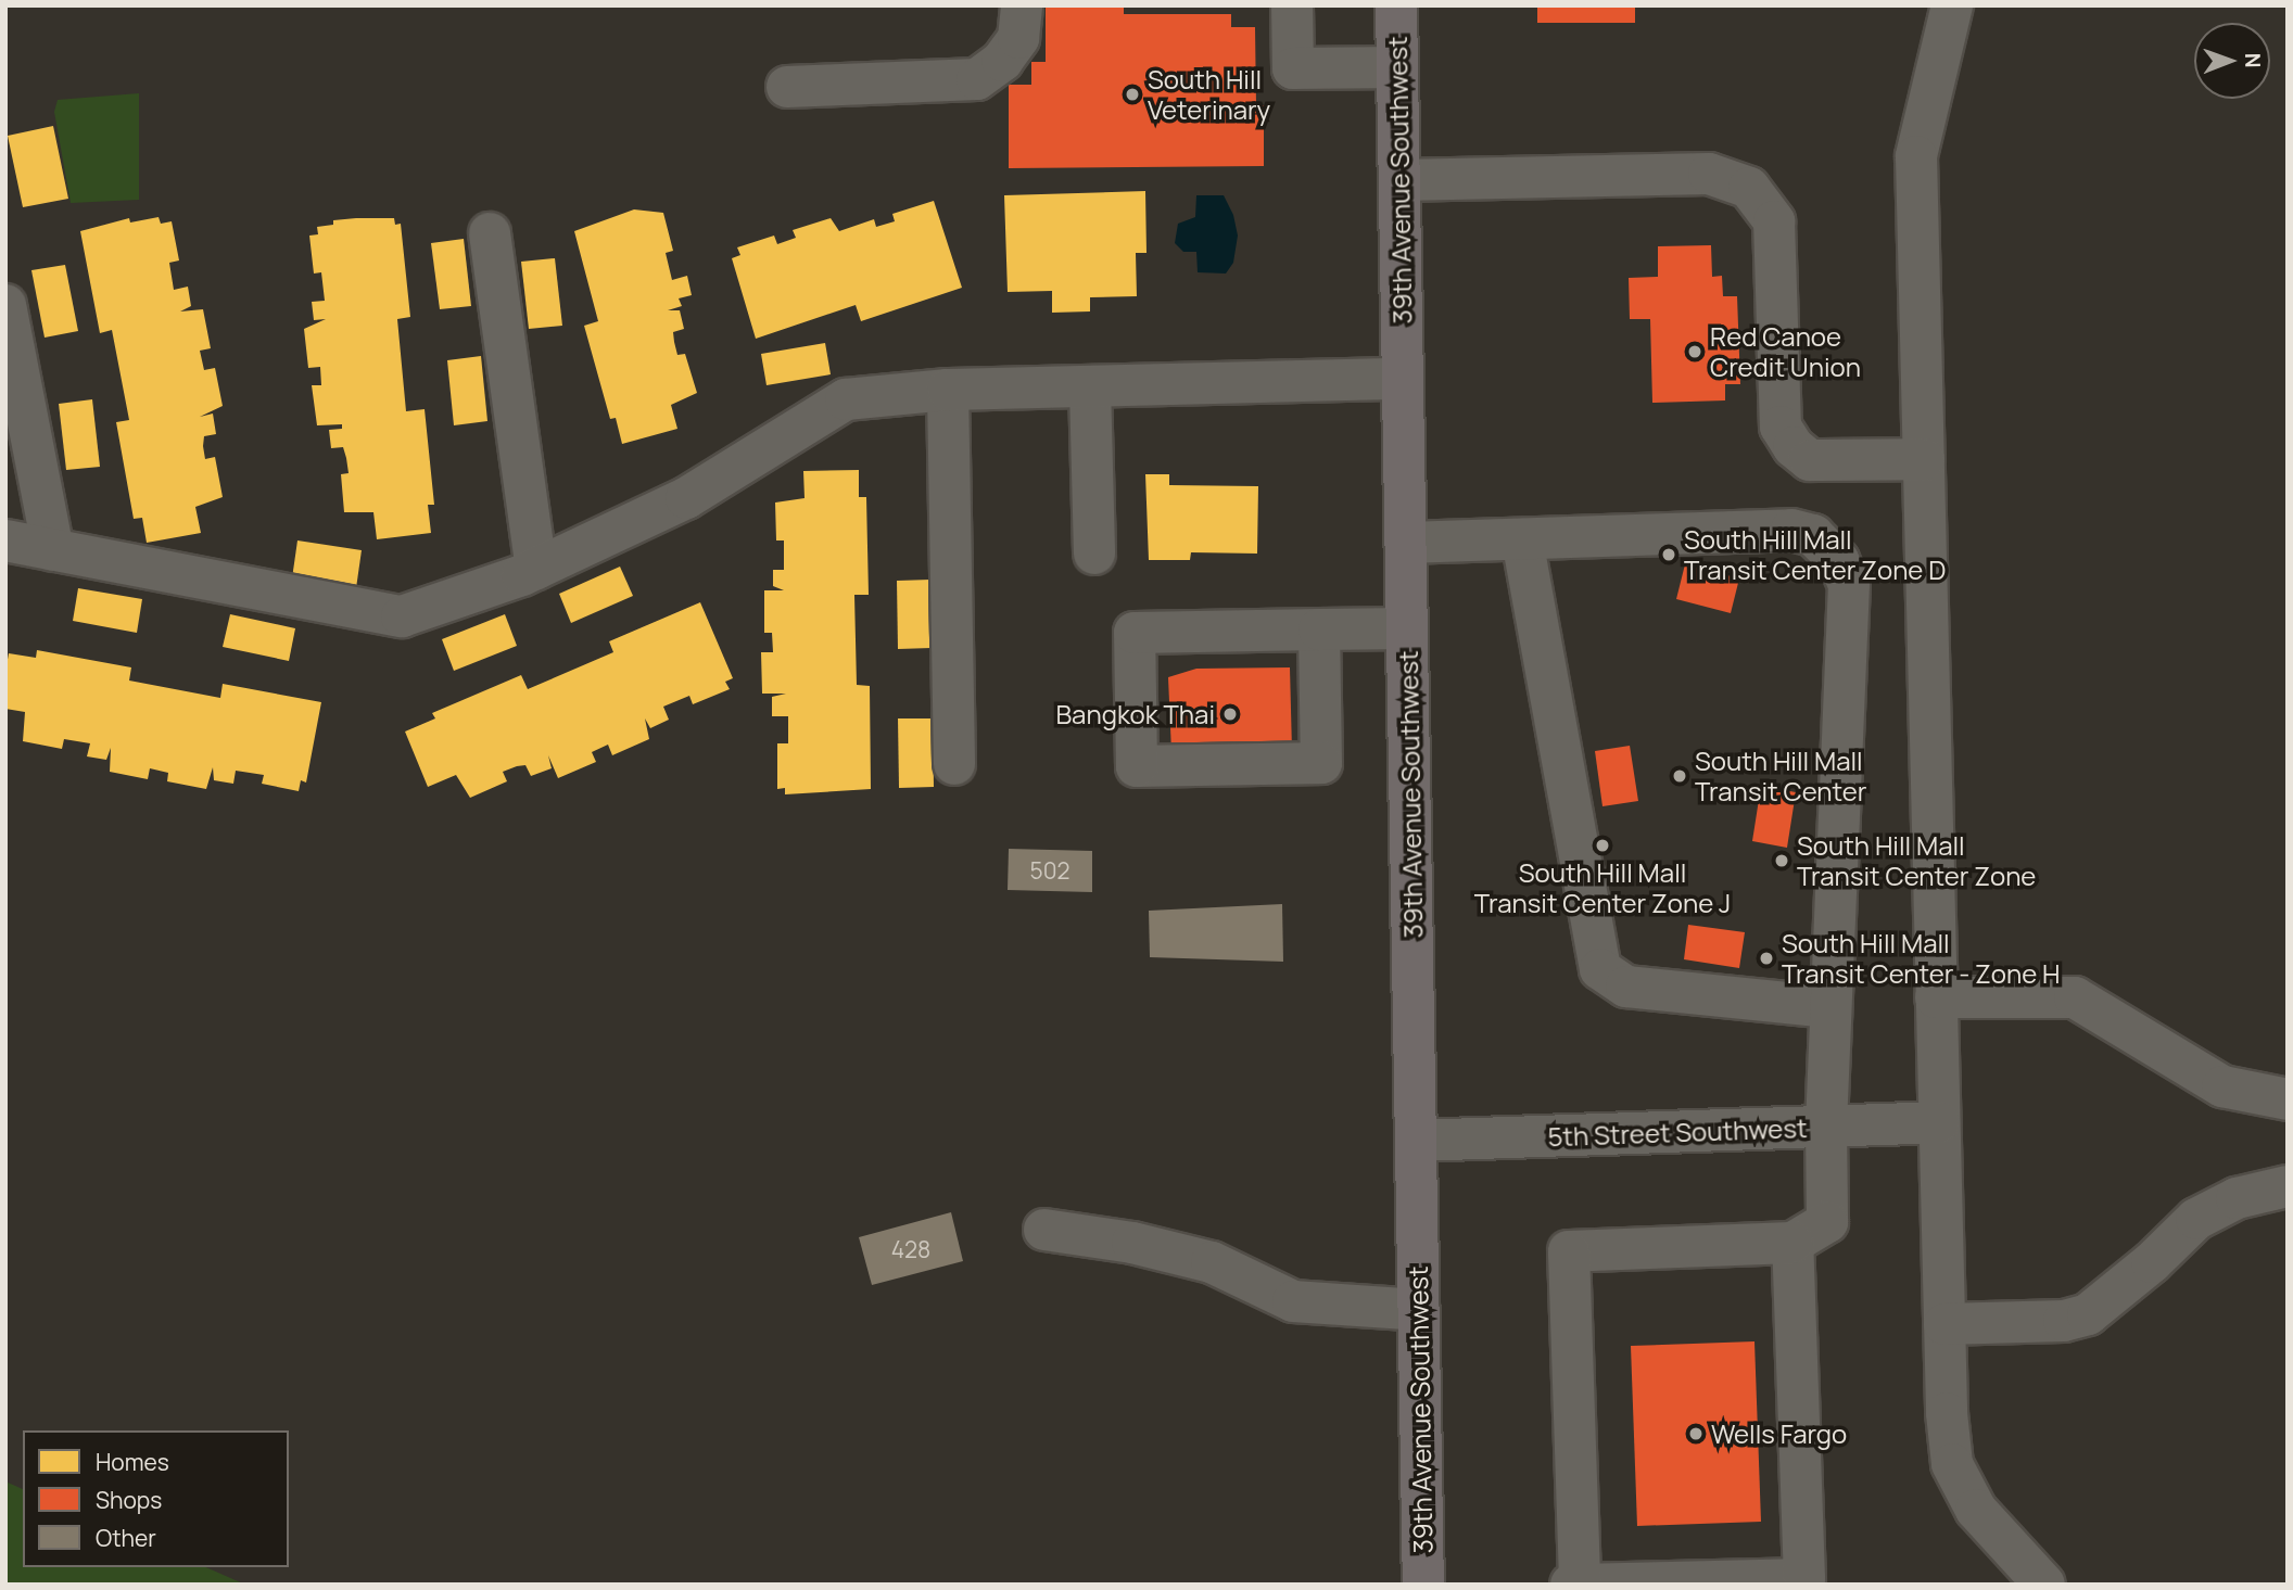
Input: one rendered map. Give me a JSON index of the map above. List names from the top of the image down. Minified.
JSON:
{"streets":{"main road":["39th Avenue Southwest"],"street":["5th Street Southwest"]},"crossings":[["39th Avenue Southwest","5th Street Southwest"]],"places":["South Hill Veterinary","Red Canoe Credit Union","South Hill Mall Transit Center Zone D","Bangkok Thai","South Hill Mall Transit Center","South Hill Mall Transit Center Zone J","South Hill Mall Transit Center Zone","South Hill Mall Transit Center - Zone H","Wells Fargo"],"house_numbers":["502","428"],"legend":["Homes","Shops","Other"],"north":"right"}
